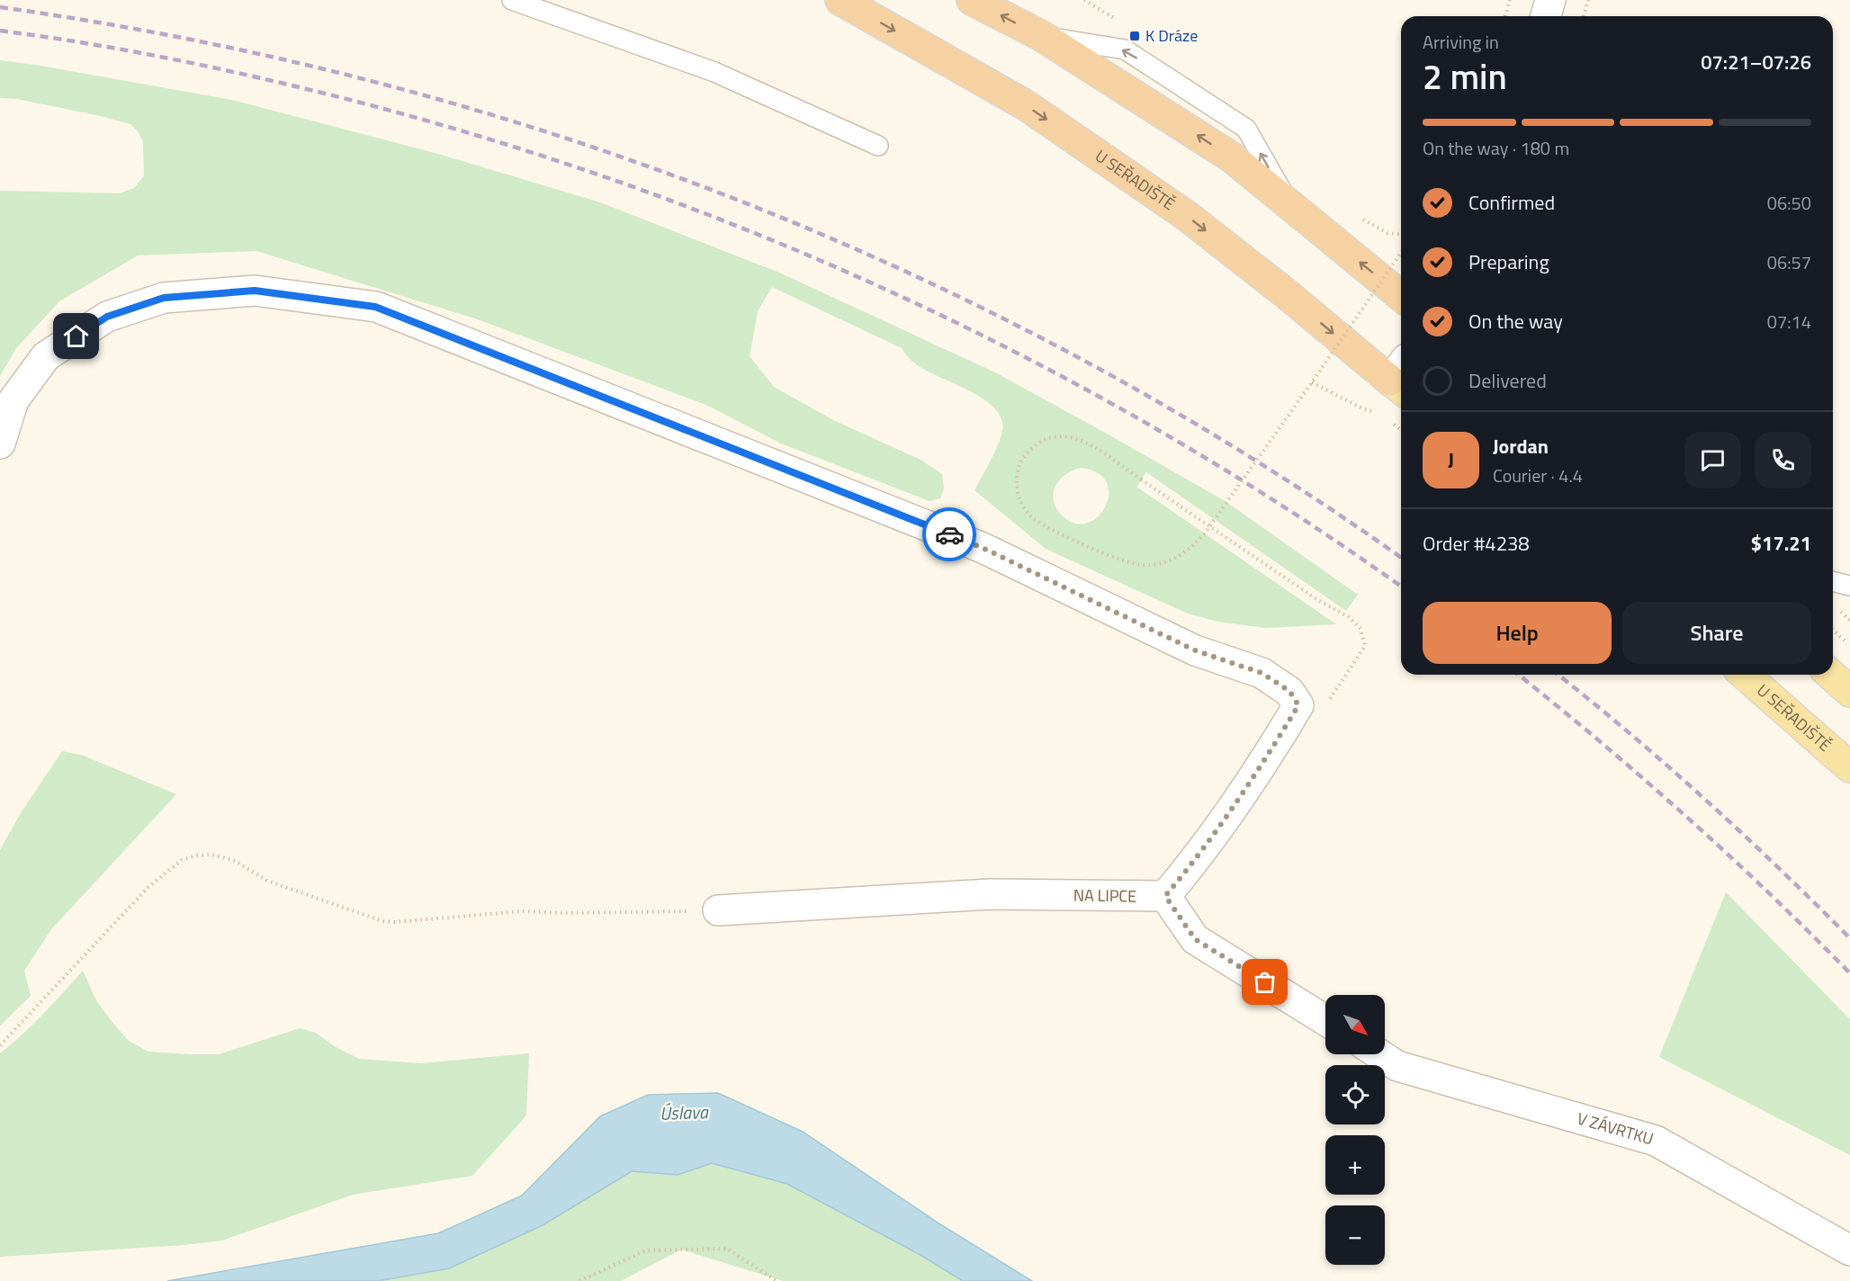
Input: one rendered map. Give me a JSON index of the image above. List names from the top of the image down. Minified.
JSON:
{"streets":{"highway":["U SEŘADIŠTĚ"],"street":["NA LIPCE","V ZÁVRTKU"]},"water":["Úslava"],"places":{"transit":["K Dráze"]},"north":"bottom right","page":{"heading":["2 min","Arriving in","07:21–07:26"],"panel":["Jordan","Courier · 4.4","Order #4238","$17.21"],"bar":"On the way · 180 m","list":[["Confirmed","06:50"],["Preparing","06:57"],["On the way","07:14"],"Delivered"],"round":"J","buttons":["Help","Share"],"map_buttons":["+","−"]}}
